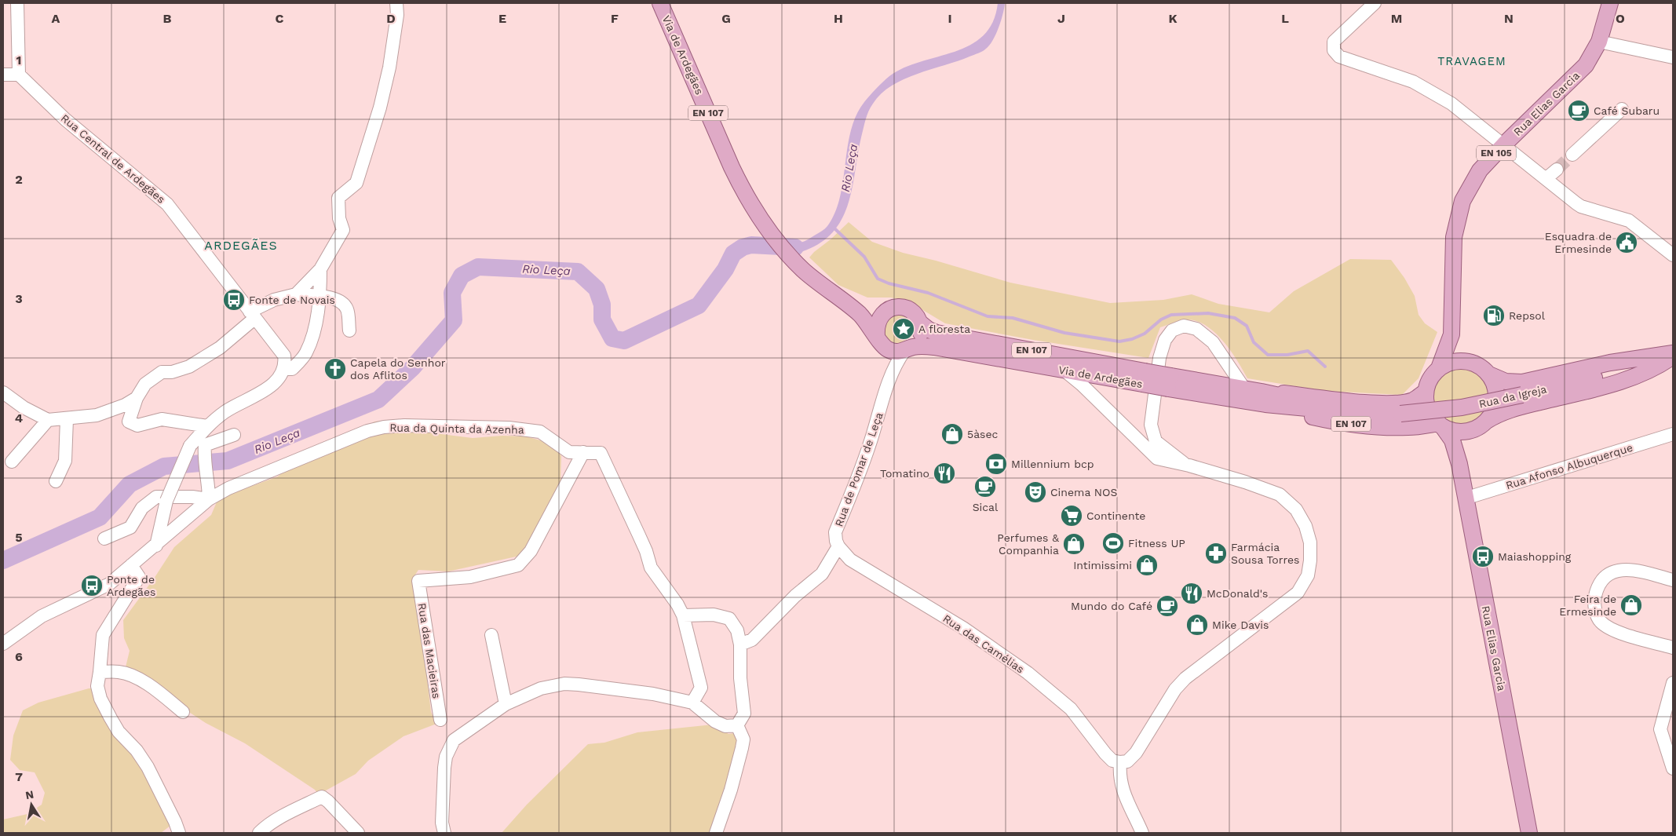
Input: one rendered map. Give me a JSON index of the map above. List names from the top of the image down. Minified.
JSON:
{"streets":{"main road":["Via de Ardegães","Rua Elias Garcia","EN 107","EN 105","Rua da Igreja"],"street":["Rua Central de Ardegães","Rua da Quinta da Azenha","Rua Afonso Albuquerque","Rua de Pomar de Leça","Rua das Camélias","Rua das Macieiras"]},"crossings":[["Via de Ardegães","Rua Elias Garcia"],["Via de Ardegães","EN 105"],["Via de Ardegães","Rua da Igreja"],["Via de Ardegães","Rua de Pomar de Leça"],["Rua Elias Garcia","EN 105"],["Rua Elias Garcia","Rua da Igreja"],["Rua Elias Garcia","Rua Afonso Albuquerque"],["EN 105","Rua da Igreja"],["Rua da Quinta da Azenha","Rua das Macieiras"],["Rua de Pomar de Leça","Rua das Camélias"]],"districts":["TRAVAGEM","ARDEGÃES"],"water":["Rio Leça"],"places":{"cafe":["Café Subaru","Sical","Mundo do Café"],"public building":["Esquadra de Ermesinde"],"bus stop":["Fonte de Novais","Maiashopping","Ponte de Ardegães"],"fuel station":["Repsol"],"place":["A floresta"],"church":["Capela do Senhor dos Aflitos"],"shop":["5àsec","Perfumes & Companhia","Intimissimi","Feira de Ermesinde","Mike Davis"],"bank":["Millennium bcp"],"restaurant":["Tomatino","McDonald's"],"theatre":["Cinema NOS"],"supermarket":["Continente"],"sports":["Fitness UP"],"pharmacy":["Farmácia Sousa Torres"]},"north":"top","grid":{"columns":["A","B","C","D","E","F","G","H","I","J","K","L","M","N","O"],"rows":["1","2","3","4","5","6","7"]}}
